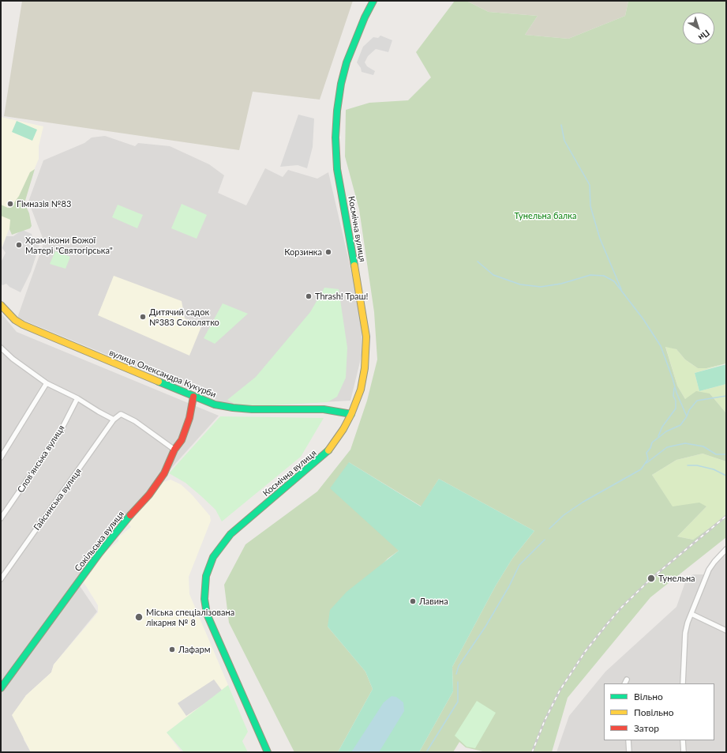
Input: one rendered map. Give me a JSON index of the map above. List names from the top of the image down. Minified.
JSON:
{"streets":{"main road":["Космічна вулиця","вулиця Олександра Кукурби","Сокільська вулиця"],"street":["Словʼянська вулиця","Гайсинська вулиця"]},"crossings":[["Космічна вулиця","вулиця Олександра Кукурби"],["вулиця Олександра Кукурби","Сокільська вулиця"]],"parks":["Тунельна балка"],"places":["Гімназія №83","Храм ікони Божої Матері \"Святогірська\"","Корзинка","Thrash! Траш!","Дитячий садок №383 Соколятко","Тунельна","Лавина","Міська спеціалізована лікарня № 8","Лафарм"],"legend":["Вільно","Повільно","Затор"],"north":"bottom right"}
